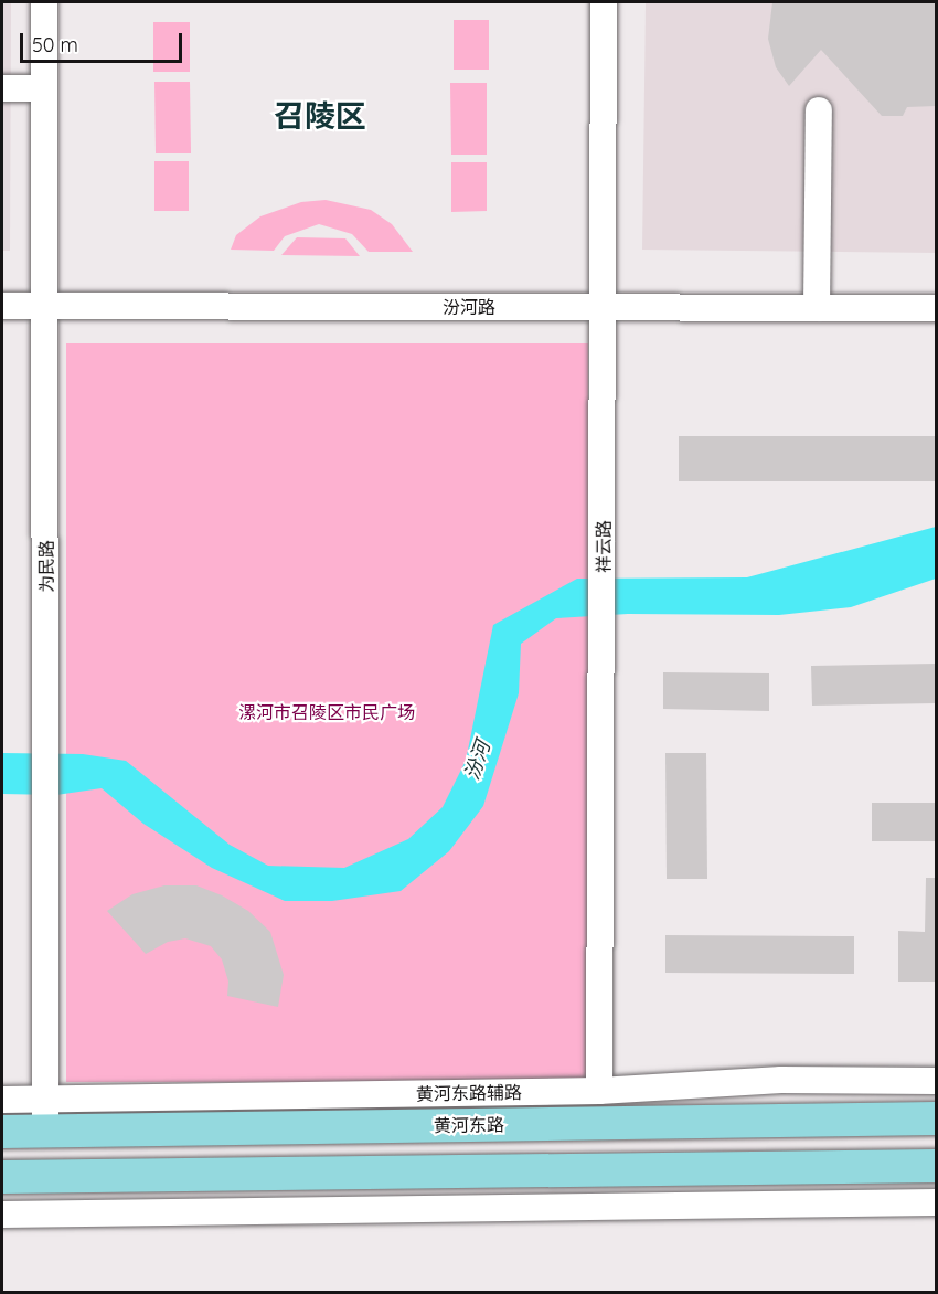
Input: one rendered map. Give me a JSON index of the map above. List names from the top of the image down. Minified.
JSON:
{"streets":{"main road":["黄河东路"],"street":["汾河路","祥云路","为民路","黄河东路辅路"]},"crossings":[["汾河路","祥云路"],["汾河路","为民路"],["祥云路","黄河东路辅路"],["为民路","黄河东路辅路"],["为民路","黄河东路"],["黄河东路辅路","黄河东路"]],"districts":["召陵区"],"water":["汾河"],"parks":["漯河市召陵区市民广场"],"scale_bar":"50 m"}
